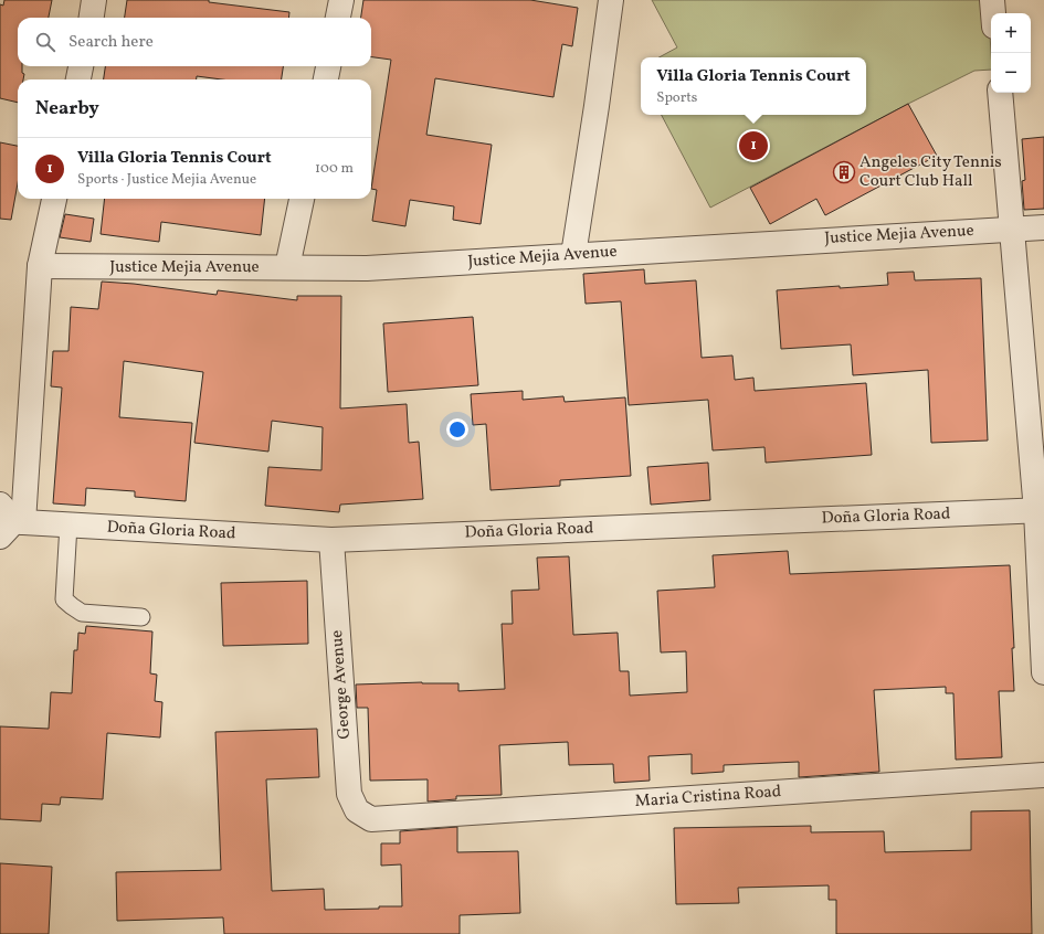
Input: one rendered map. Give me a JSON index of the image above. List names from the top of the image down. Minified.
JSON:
{"streets":{"street":["Justice Mejia Avenue","Doña Gloria Road","George Avenue","Maria Cristina Road"]},"crossings":[["Doña Gloria Road","George Avenue"],["George Avenue","Maria Cristina Road"]],"places":{"building":["Angeles City Tennis Court Club Hall"]},"page":{"map_buttons":["+","−"],"search":"Search here","popup":["Villa Gloria Tennis Court","Sports"],"heading":"Nearby","pins":"1","list":[{"mark":"1","name":"Villa Gloria Tennis Court","note":"Sports · Justice Mejia Avenue","value":"100 m"}]}}
